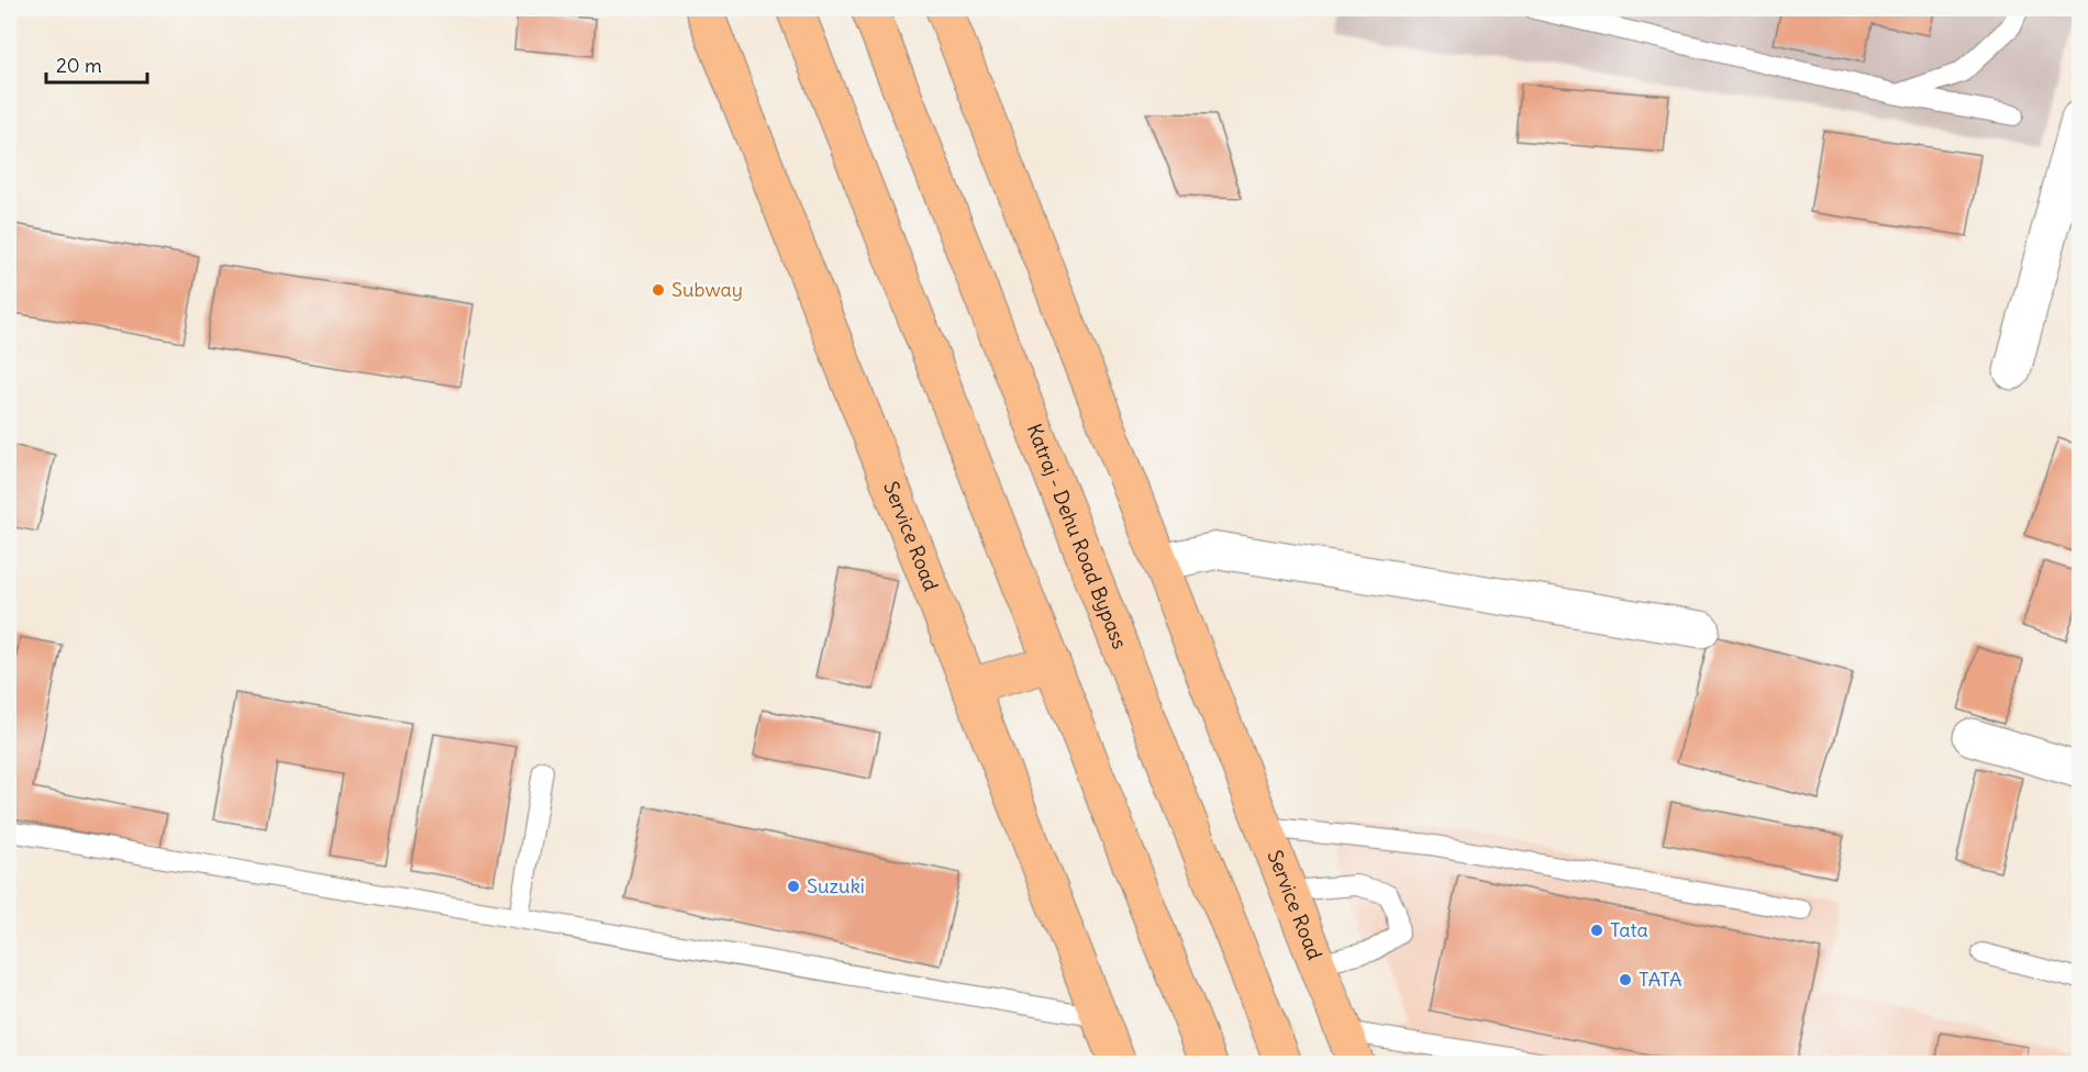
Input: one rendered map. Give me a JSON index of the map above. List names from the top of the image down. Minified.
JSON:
{"streets":{"main road":["Service Road","Katraj - Dehu Road Bypass"]},"places":["Subway","Suzuki","Tata","TATA"],"scale_bar":"20 m"}
